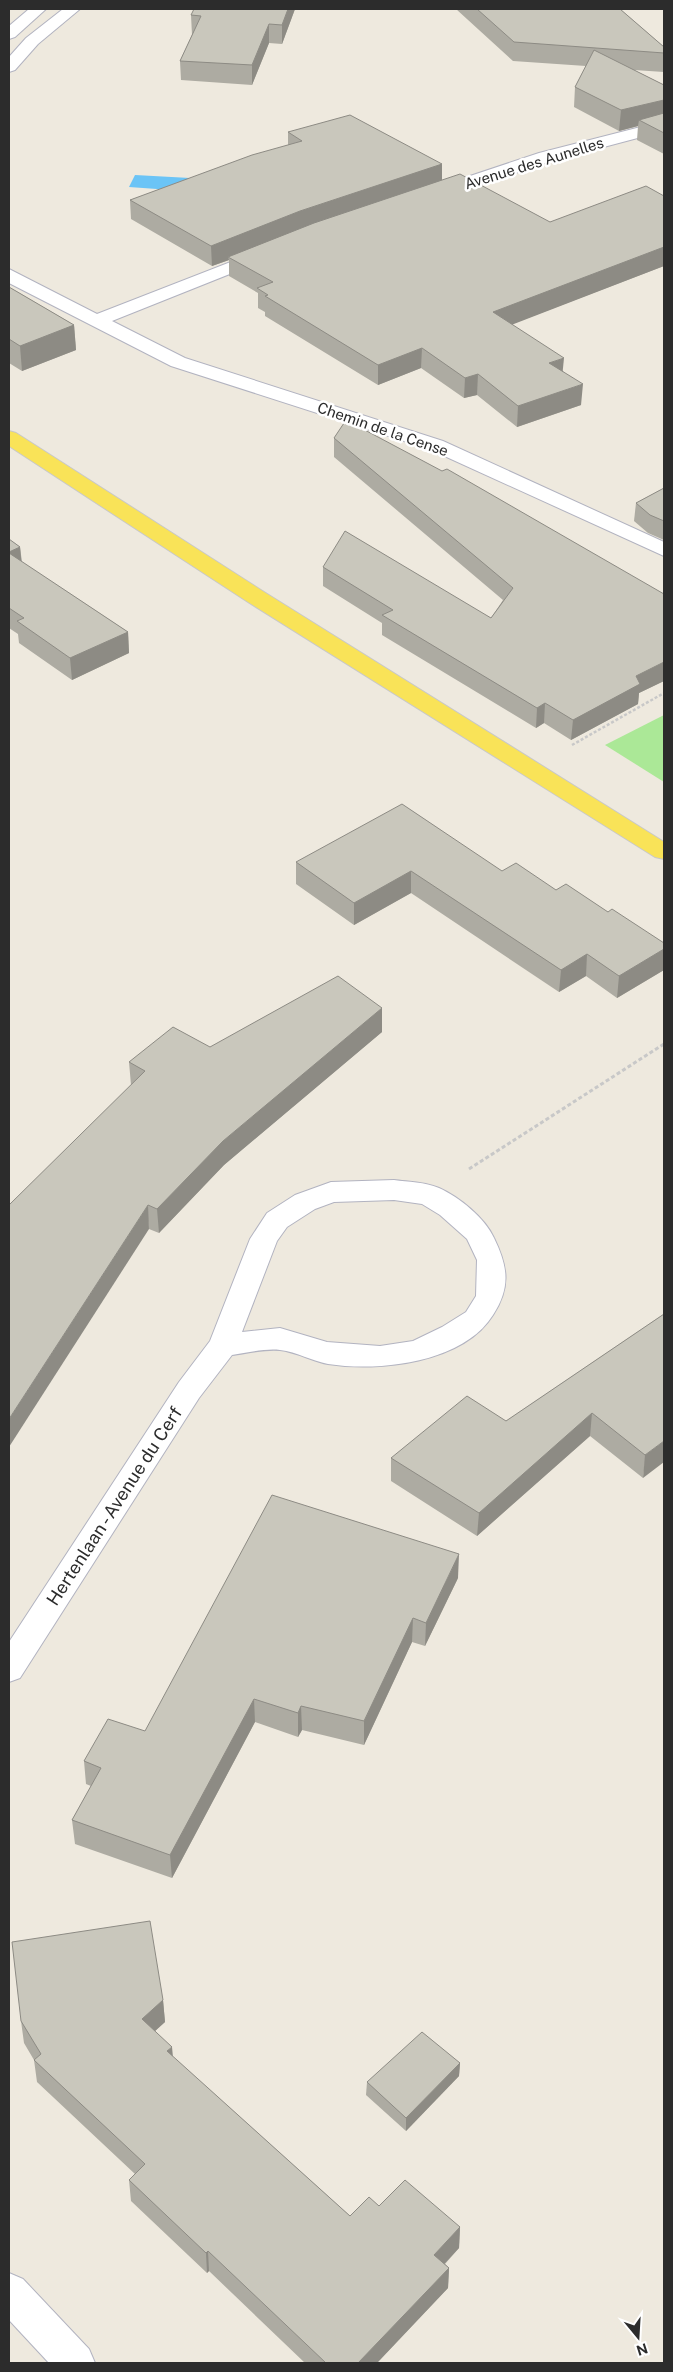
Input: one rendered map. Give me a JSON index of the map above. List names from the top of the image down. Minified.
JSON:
{"streets":{"street":["Avenue des Aunelles","Chemin de la Cense","Hertenlaan - Avenue du Cerf"]},"north":"bottom"}
